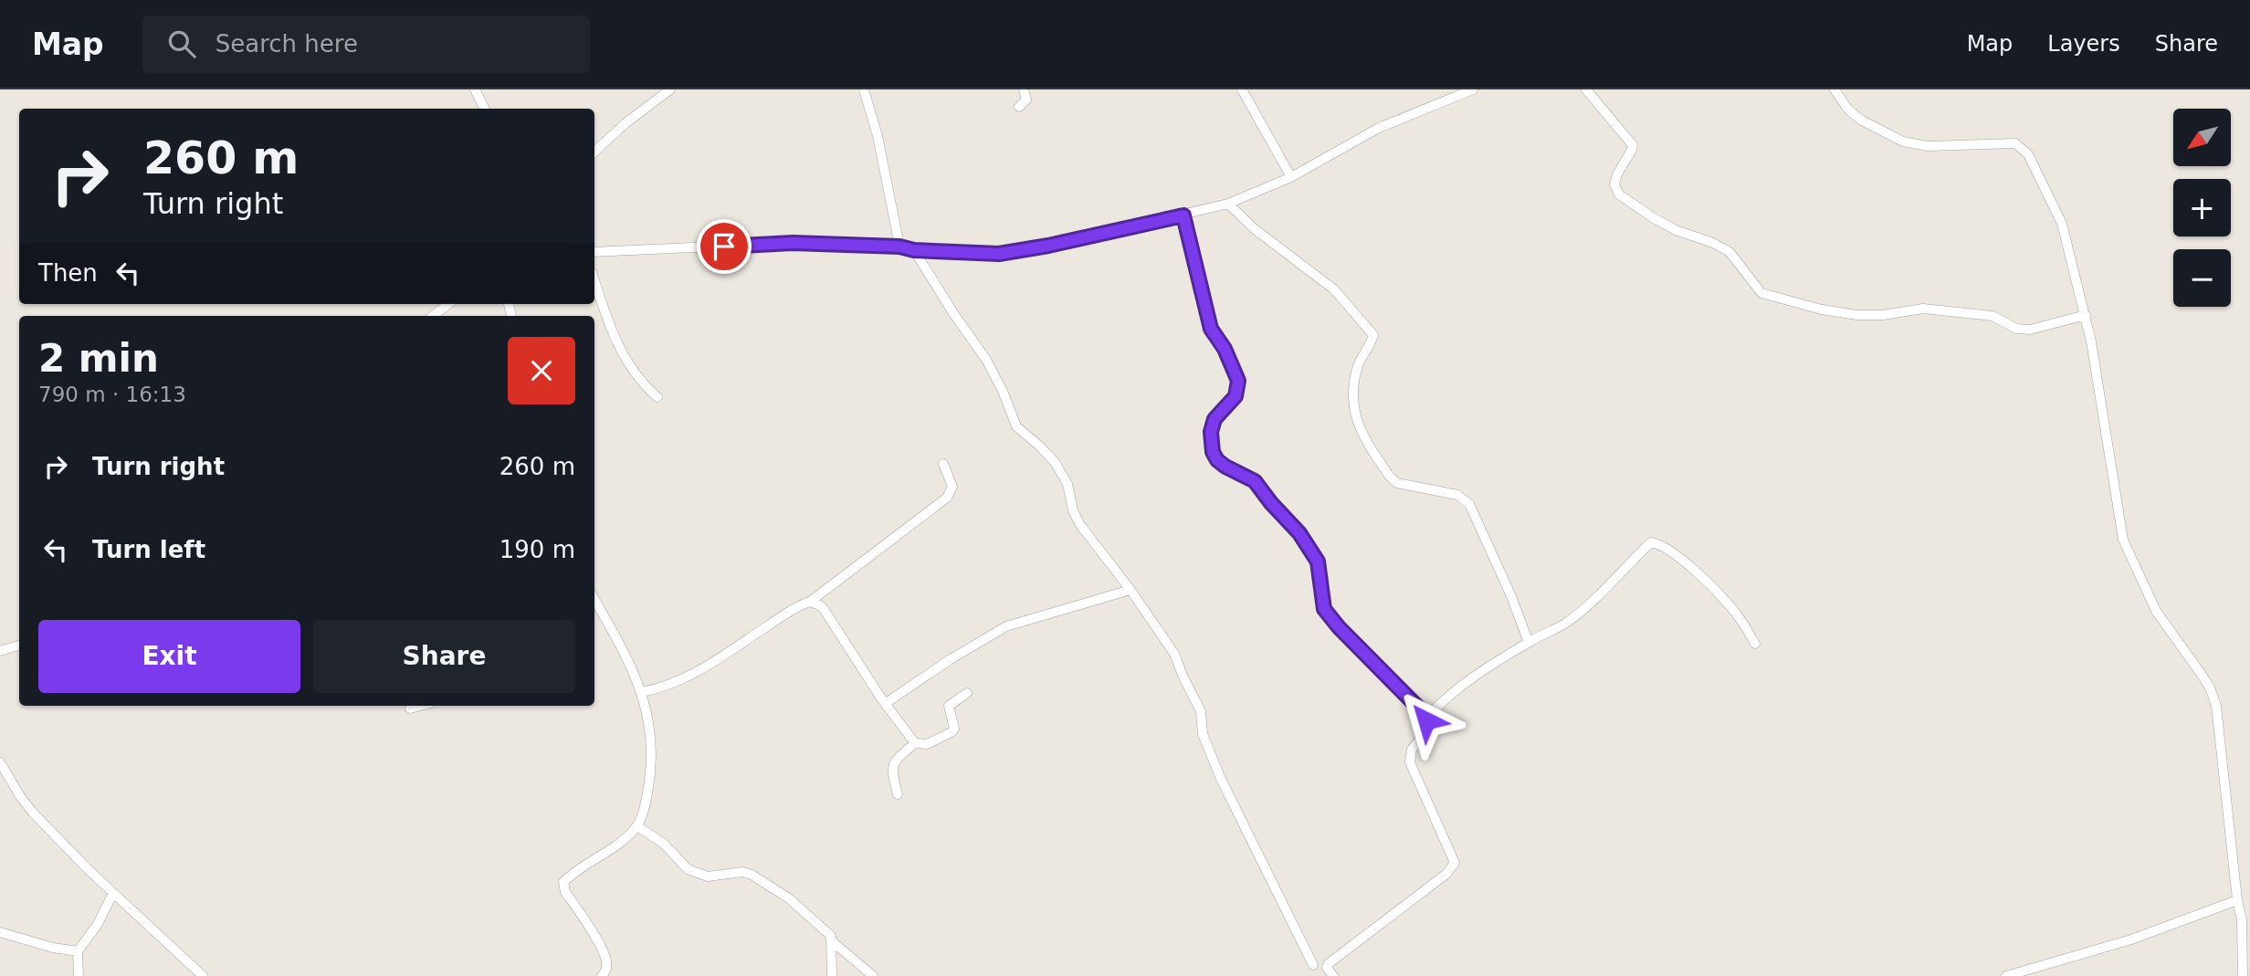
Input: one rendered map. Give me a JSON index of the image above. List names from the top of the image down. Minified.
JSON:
{"north":"bottom left","page":{"header":"Map","search":"Search here","nav":["Map","Layers","Share"],"map_buttons":["+","−"],"turn":["260 m","Turn right"],"then":"Then","heading":["2 min","790 m · 16:13"],"list":[{"name":"Turn right","value":"260 m"},{"name":"Turn left","value":"190 m"}],"buttons":["Exit","Share"]}}
